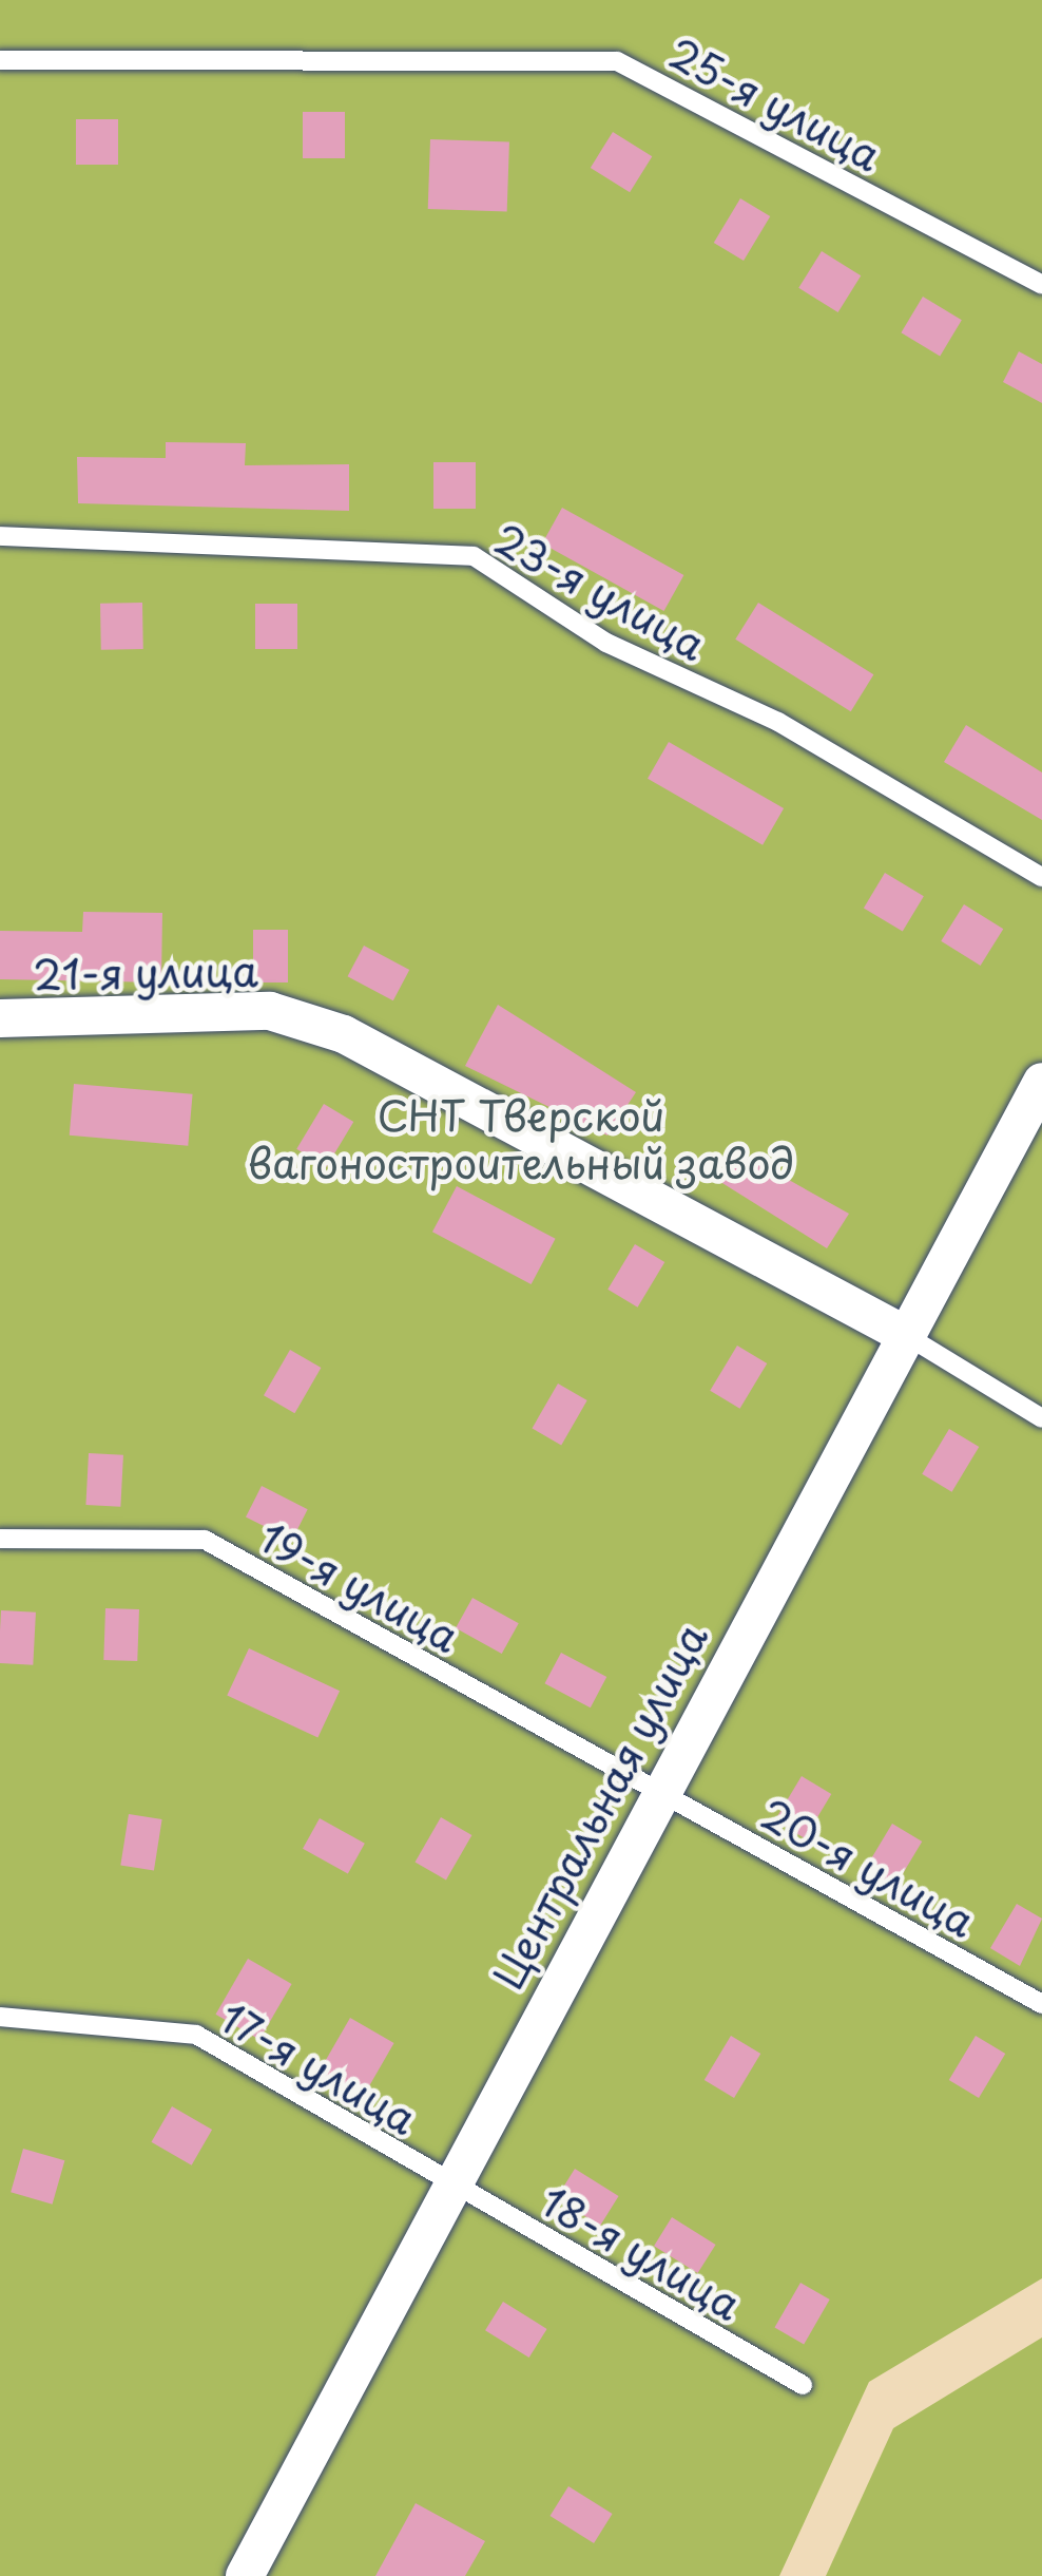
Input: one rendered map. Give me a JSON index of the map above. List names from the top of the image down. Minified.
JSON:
{"streets":{"street":["21-я улица","Центральная улица"],"lane":["25-я улица","23-я улица","19-я улица","20-я улица","17-я улица","18-я улица"]},"crossings":[["21-я улица","Центральная улица"],["19-я улица","Центральная улица"],["19-я улица","20-я улица"],["Центральная улица","20-я улица"],["Центральная улица","17-я улица"],["Центральная улица","18-я улица"],["17-я улица","18-я улица"]],"parks":["СНТ Тверской вагоностроительный завод"]}
